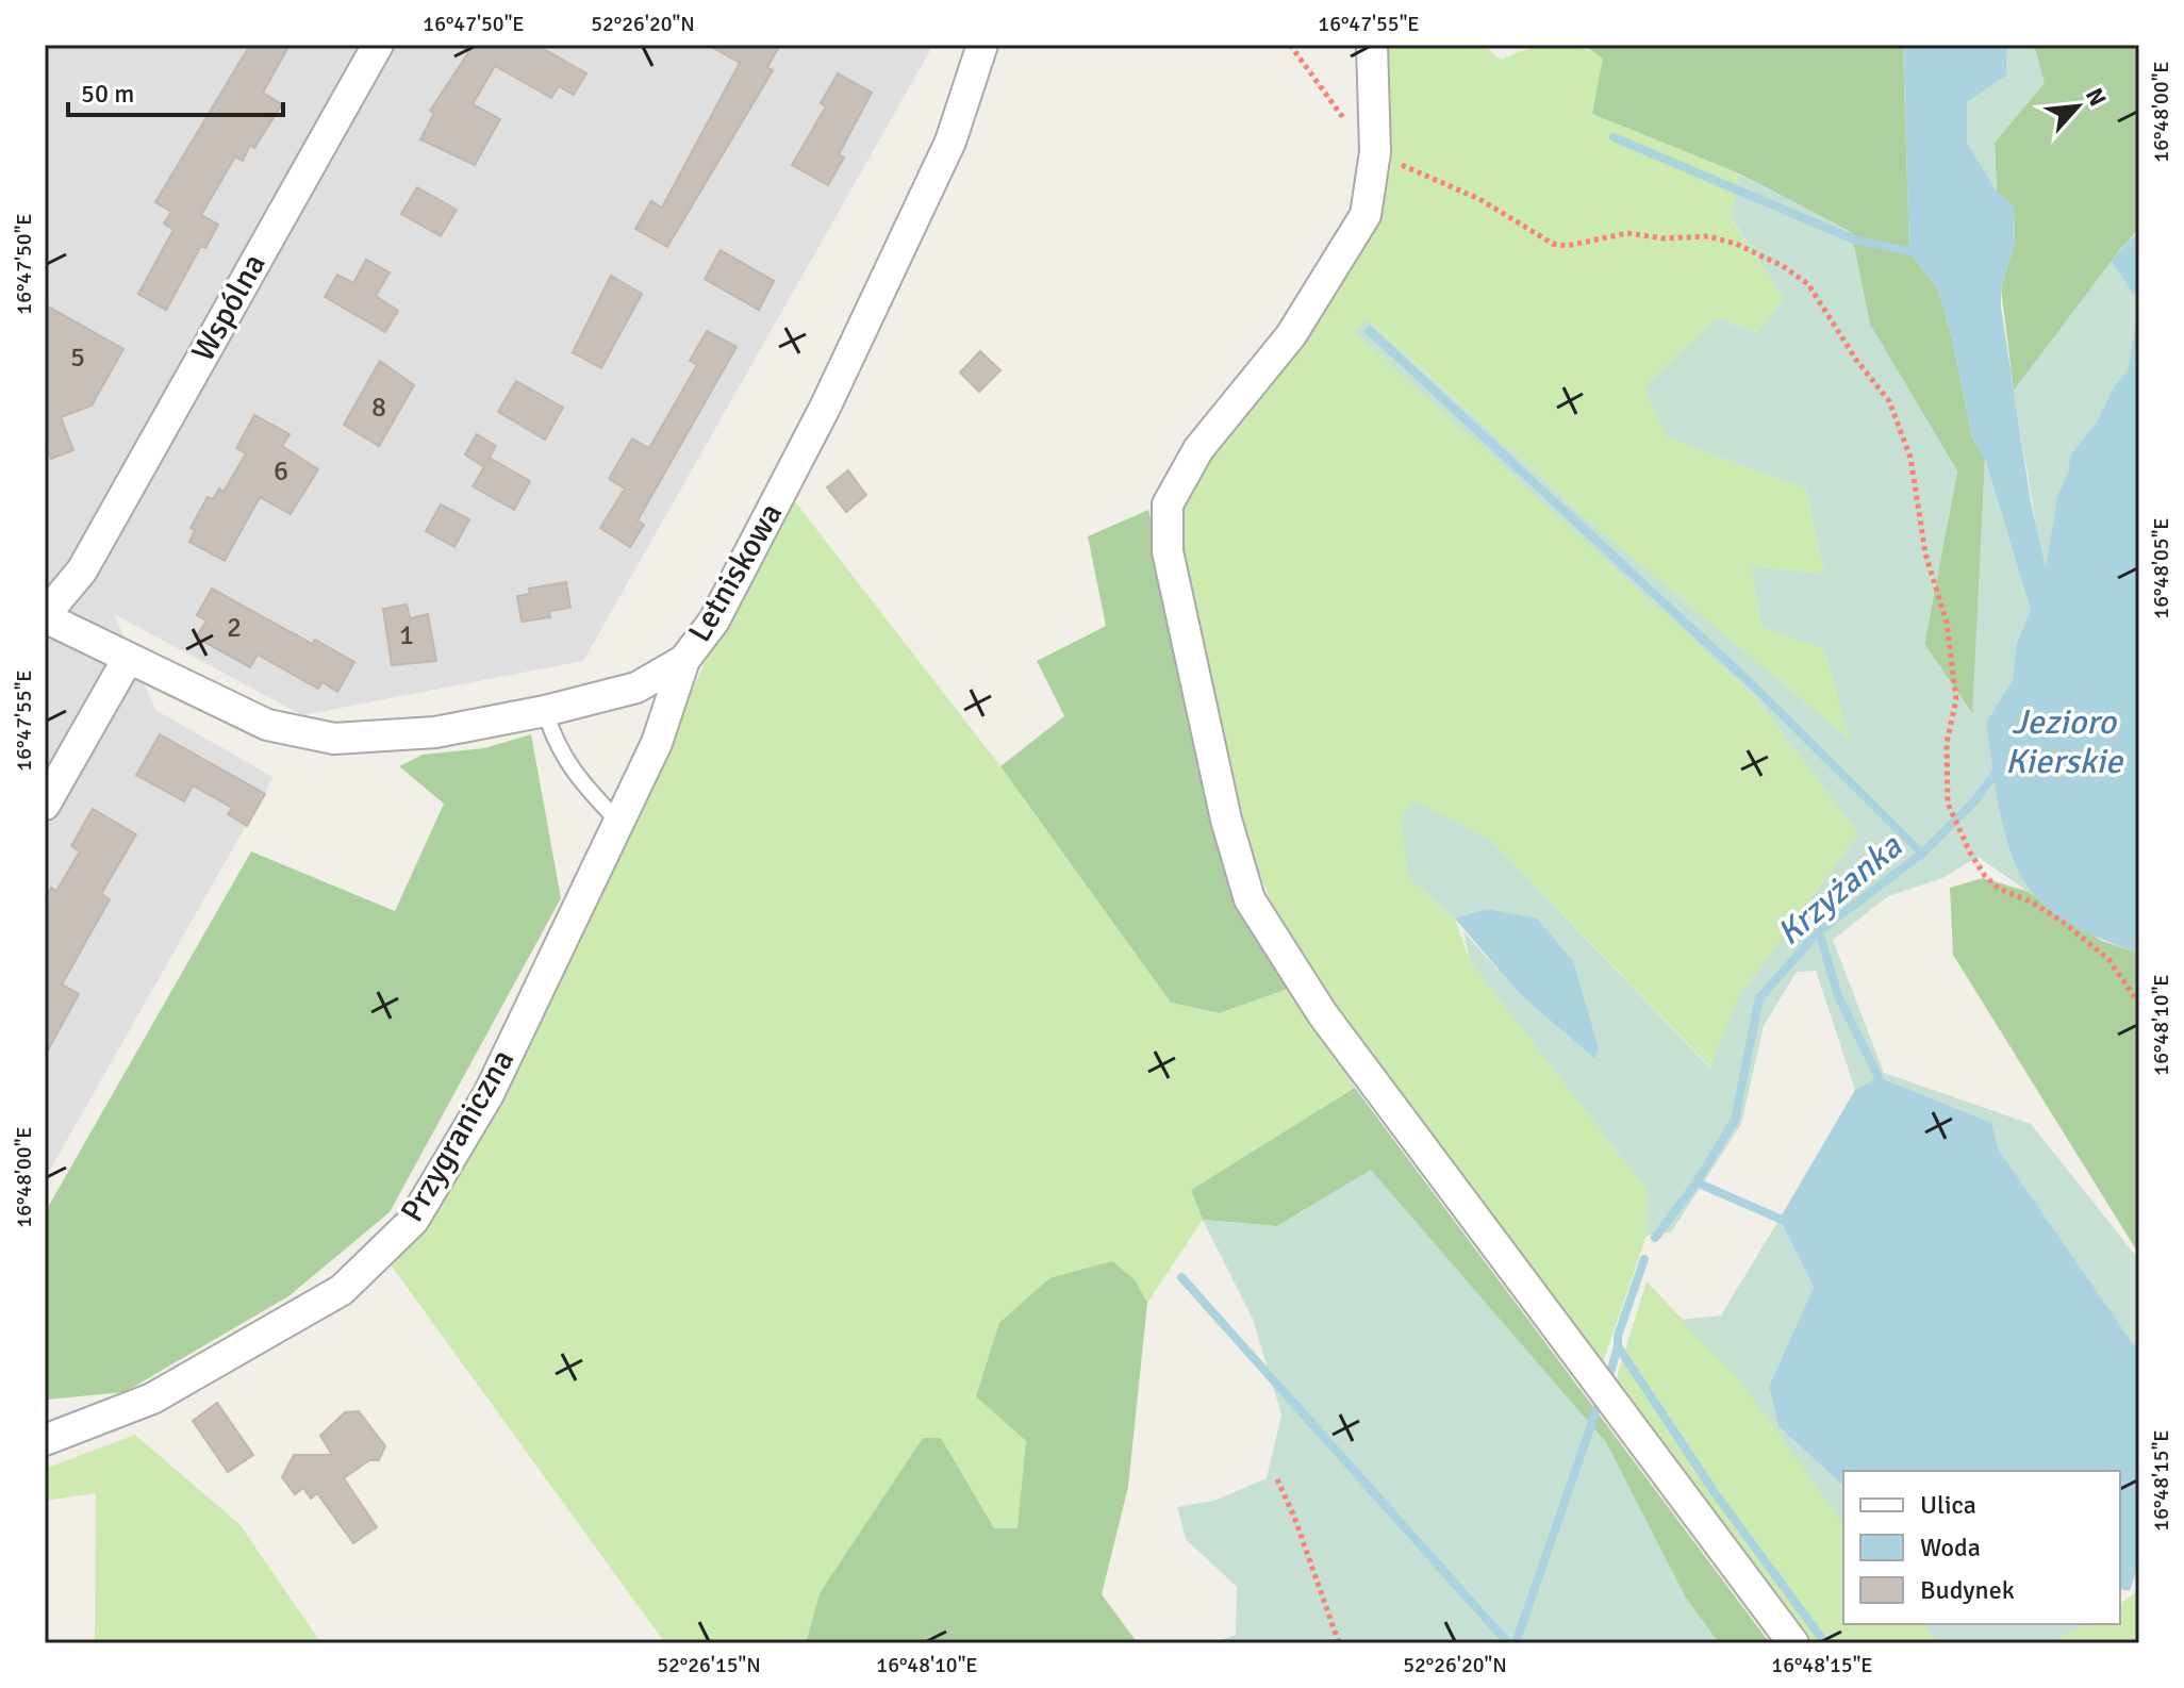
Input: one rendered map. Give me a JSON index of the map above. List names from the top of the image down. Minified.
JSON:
{"streets":{"street":["Wspólna","Letniskowa","Przygraniczna"]},"crossings":[["Wspólna","Letniskowa"],["Letniskowa","Przygraniczna"]],"water":["Jezioro Kierskie","Krzyżanka"],"house_numbers":["5","8","6","2","1"],"legend":["Ulica","Woda","Budynek"],"scale_bar":"50 m","north":"top right","coordinates":["16°47'50\"E","52°26'20\"N","16°47'55\"E","16°48'00\"E","16°48'05\"E","16°48'10\"E","16°48'15\"E","52°26'15\"N"]}
